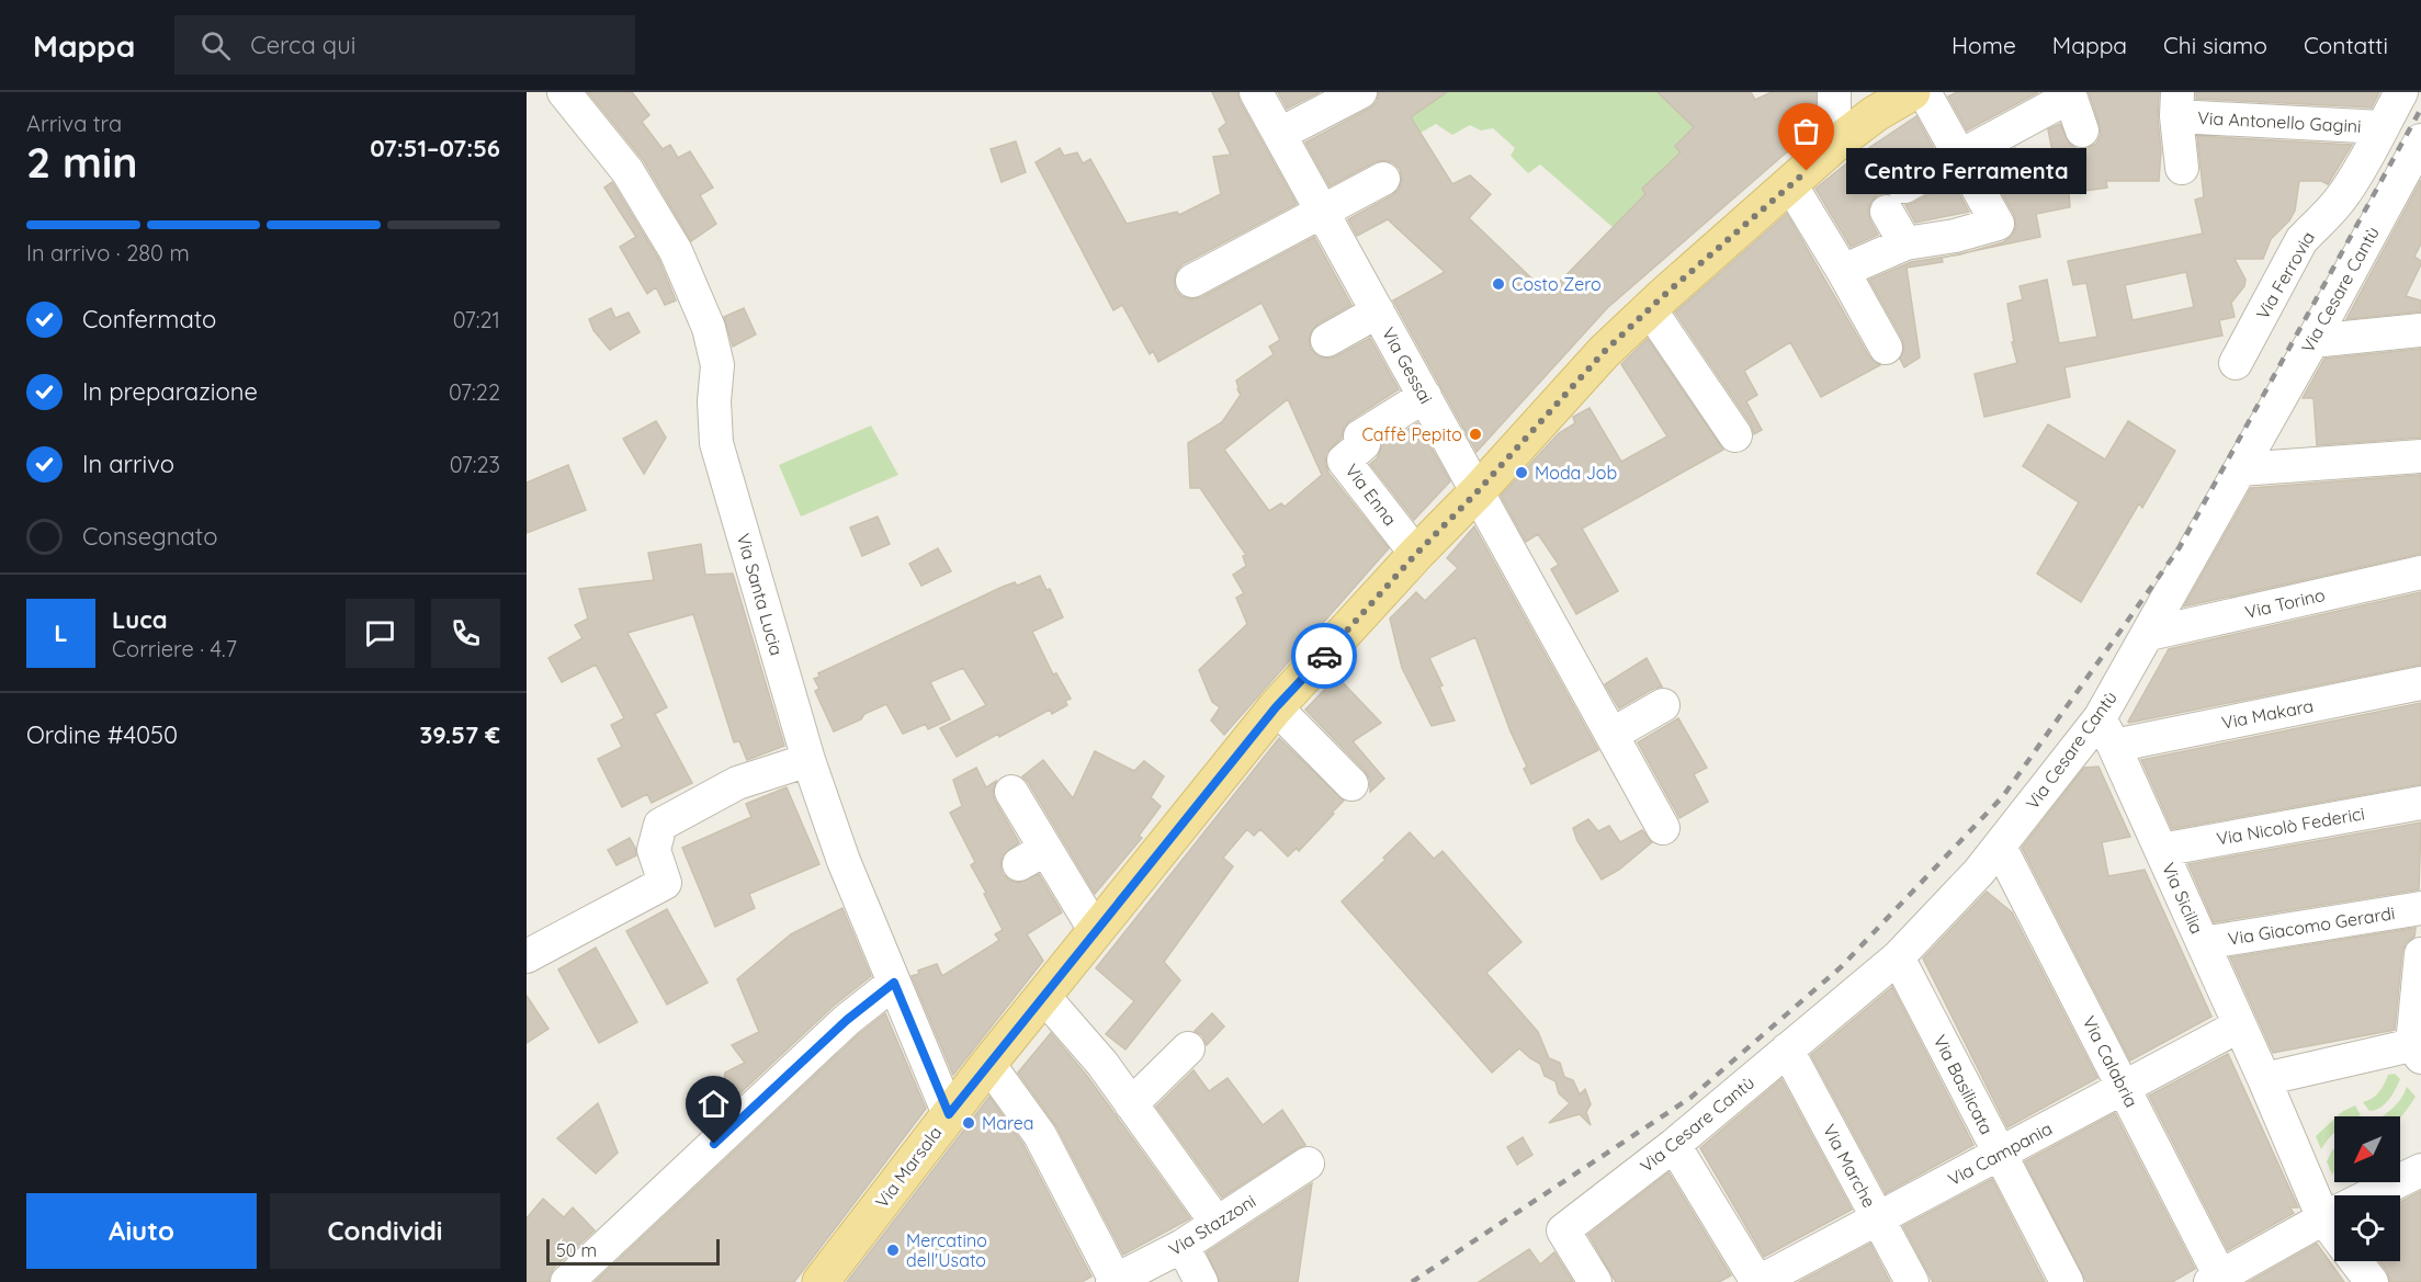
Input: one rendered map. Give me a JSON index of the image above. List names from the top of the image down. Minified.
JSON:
{"streets":{"main road":["Via Marsala"],"street":["Via Antonello Gagini","Via Ferrovia","Via Cesare Cantù","Via Gessai","Via Enna","Via Santa Lucia","Via Torino","Via Makara","Via Nicolò Federici","Via Sicilia","Via Giacomo Gerardi","Via Calabria","Via Basilicata","Via Campania","Via Marche","Via Stazzoni"]},"crossings":[["Via Antonello Gagini","Via Ferrovia"],["Via Cesare Cantù","Via Torino"],["Via Cesare Cantù","Via Makara"],["Via Cesare Cantù","Via Sicilia"],["Via Cesare Cantù","Via Calabria"],["Via Cesare Cantù","Via Basilicata"],["Via Cesare Cantù","Via Marche"],["Via Gessai","Via Enna"],["Via Gessai","Via Marsala"],["Via Enna","Via Marsala"],["Via Santa Lucia","Via Marsala"],["Via Makara","Via Sicilia"],["Via Nicolò Federici","Via Sicilia"],["Via Sicilia","Via Giacomo Gerardi"],["Via Sicilia","Via Campania"],["Via Calabria","Via Campania"],["Via Basilicata","Via Campania"],["Via Campania","Via Marche"]],"places":["Centro Ferramenta","Costo Zero","Caffè Pepito","Moda Job","Marea","Mercatino dell'Usato"],"scale_bar":"50 m","north":"bottom left","page":{"header":"Mappa","search":"Cerca qui","nav":["Home","Mappa","Chi siamo","Contatti"],"heading":["2 min","Arriva tra","07:51–07:56"],"panel":["Luca","Corriere · 4.7","Ordine #4050","39.57 €"],"bubble":"Centro Ferramenta","bar":"In arrivo · 280 m","list":[["Confermato","07:21"],["In preparazione","07:22"],["In arrivo","07:23"],"Consegnato"],"round":"L","buttons":["Aiuto","Condividi"],"scale":"50 m"}}
